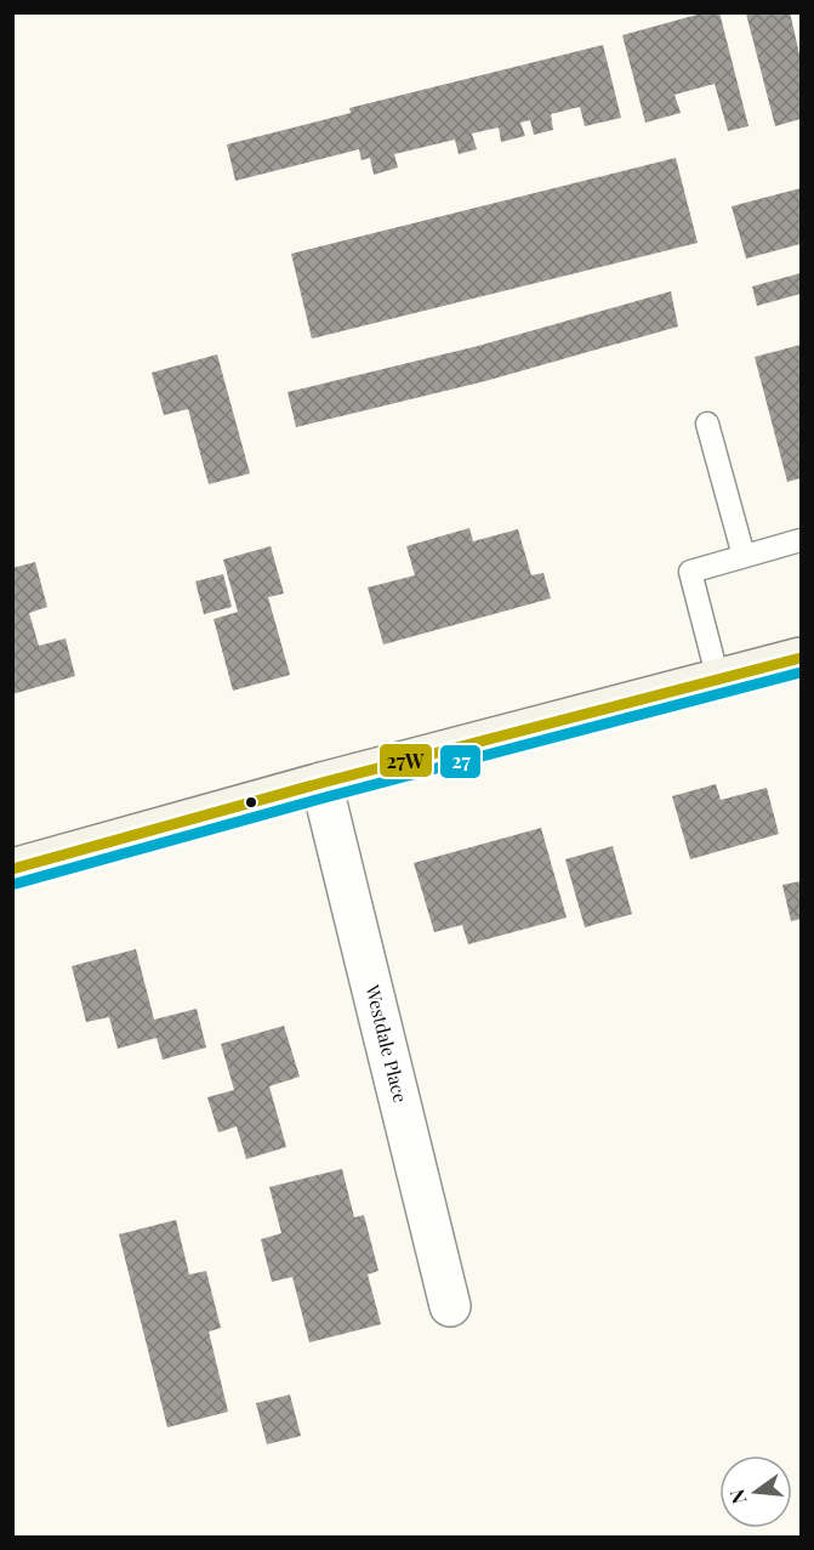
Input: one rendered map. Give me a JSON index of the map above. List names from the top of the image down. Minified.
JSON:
{"streets":{"street":["Westdale Place"]},"lines":["transit line 27W","transit line 27"],"north":"left"}
